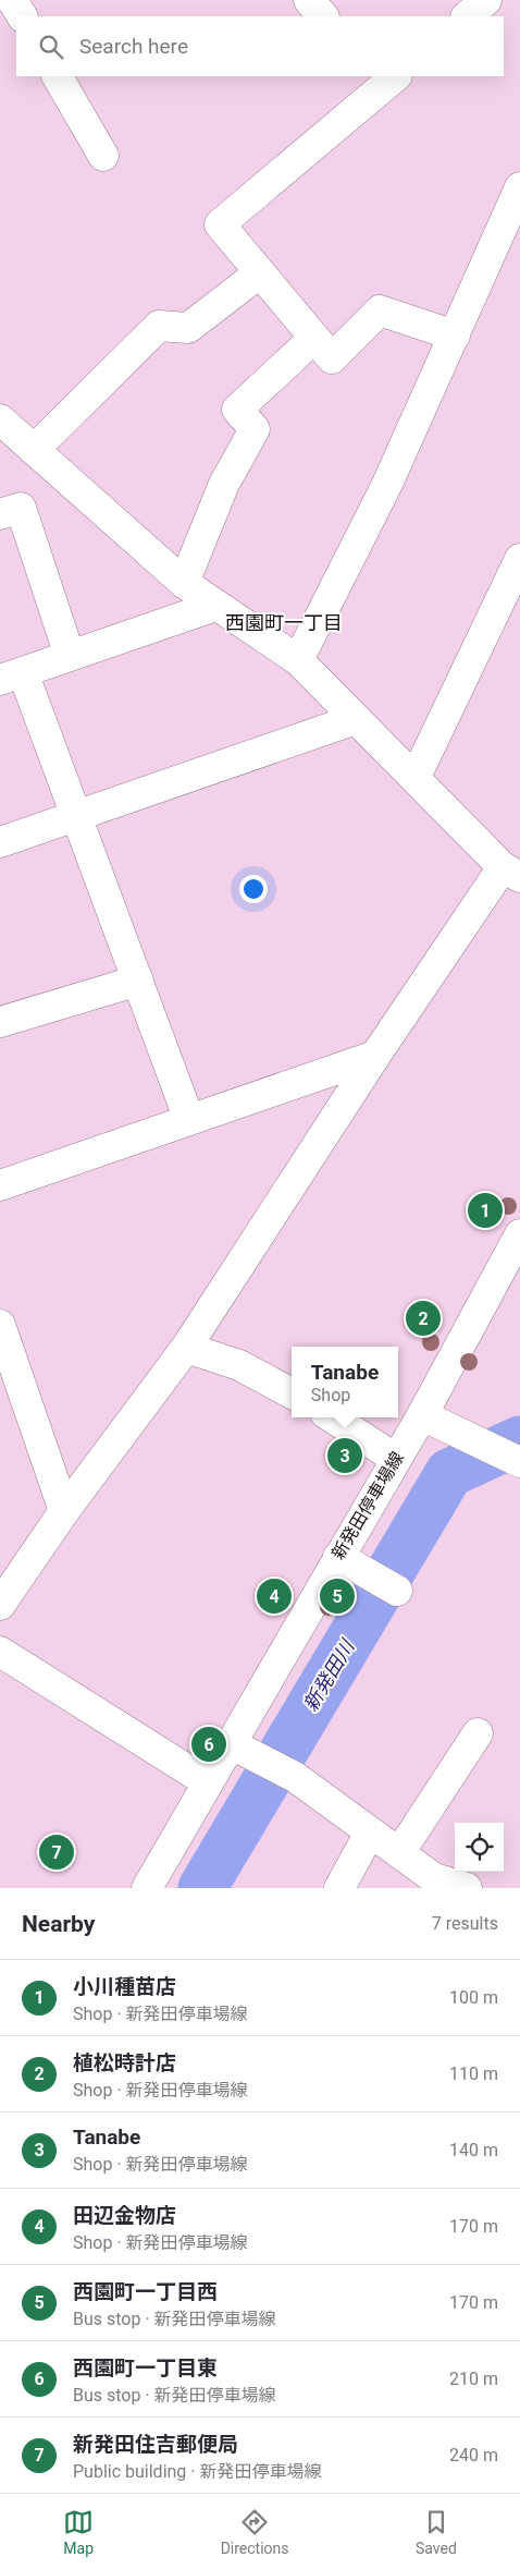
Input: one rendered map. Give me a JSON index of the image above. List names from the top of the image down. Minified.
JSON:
{"streets":{"street":["新発田停車場線"]},"districts":["西園町一丁目"],"water":["新発田川"],"page":{"search":"Search here","pins":["1","2","3","4","5","6","7"],"popup":["Tanabe","Shop"],"heading":["Nearby","7 results"],"list":[{"mark":"1","name":"小川種苗店","note":"Shop · 新発田停車場線","value":"100 m"},{"mark":"2","name":"植松時計店","note":"Shop · 新発田停車場線","value":"110 m"},{"mark":"3","name":"Tanabe","note":"Shop · 新発田停車場線","value":"140 m"},{"mark":"4","name":"田辺金物店","note":"Shop · 新発田停車場線","value":"170 m"},{"mark":"5","name":"西園町一丁目西","note":"Bus stop · 新発田停車場線","value":"170 m"},{"mark":"6","name":"西園町一丁目東","note":"Bus stop · 新発田停車場線","value":"210 m"},{"mark":"7","name":"新発田住吉郵便局","note":"Public building · 新発田停車場線","value":"240 m"}],"nav":["Map","Directions","Saved"]}}
